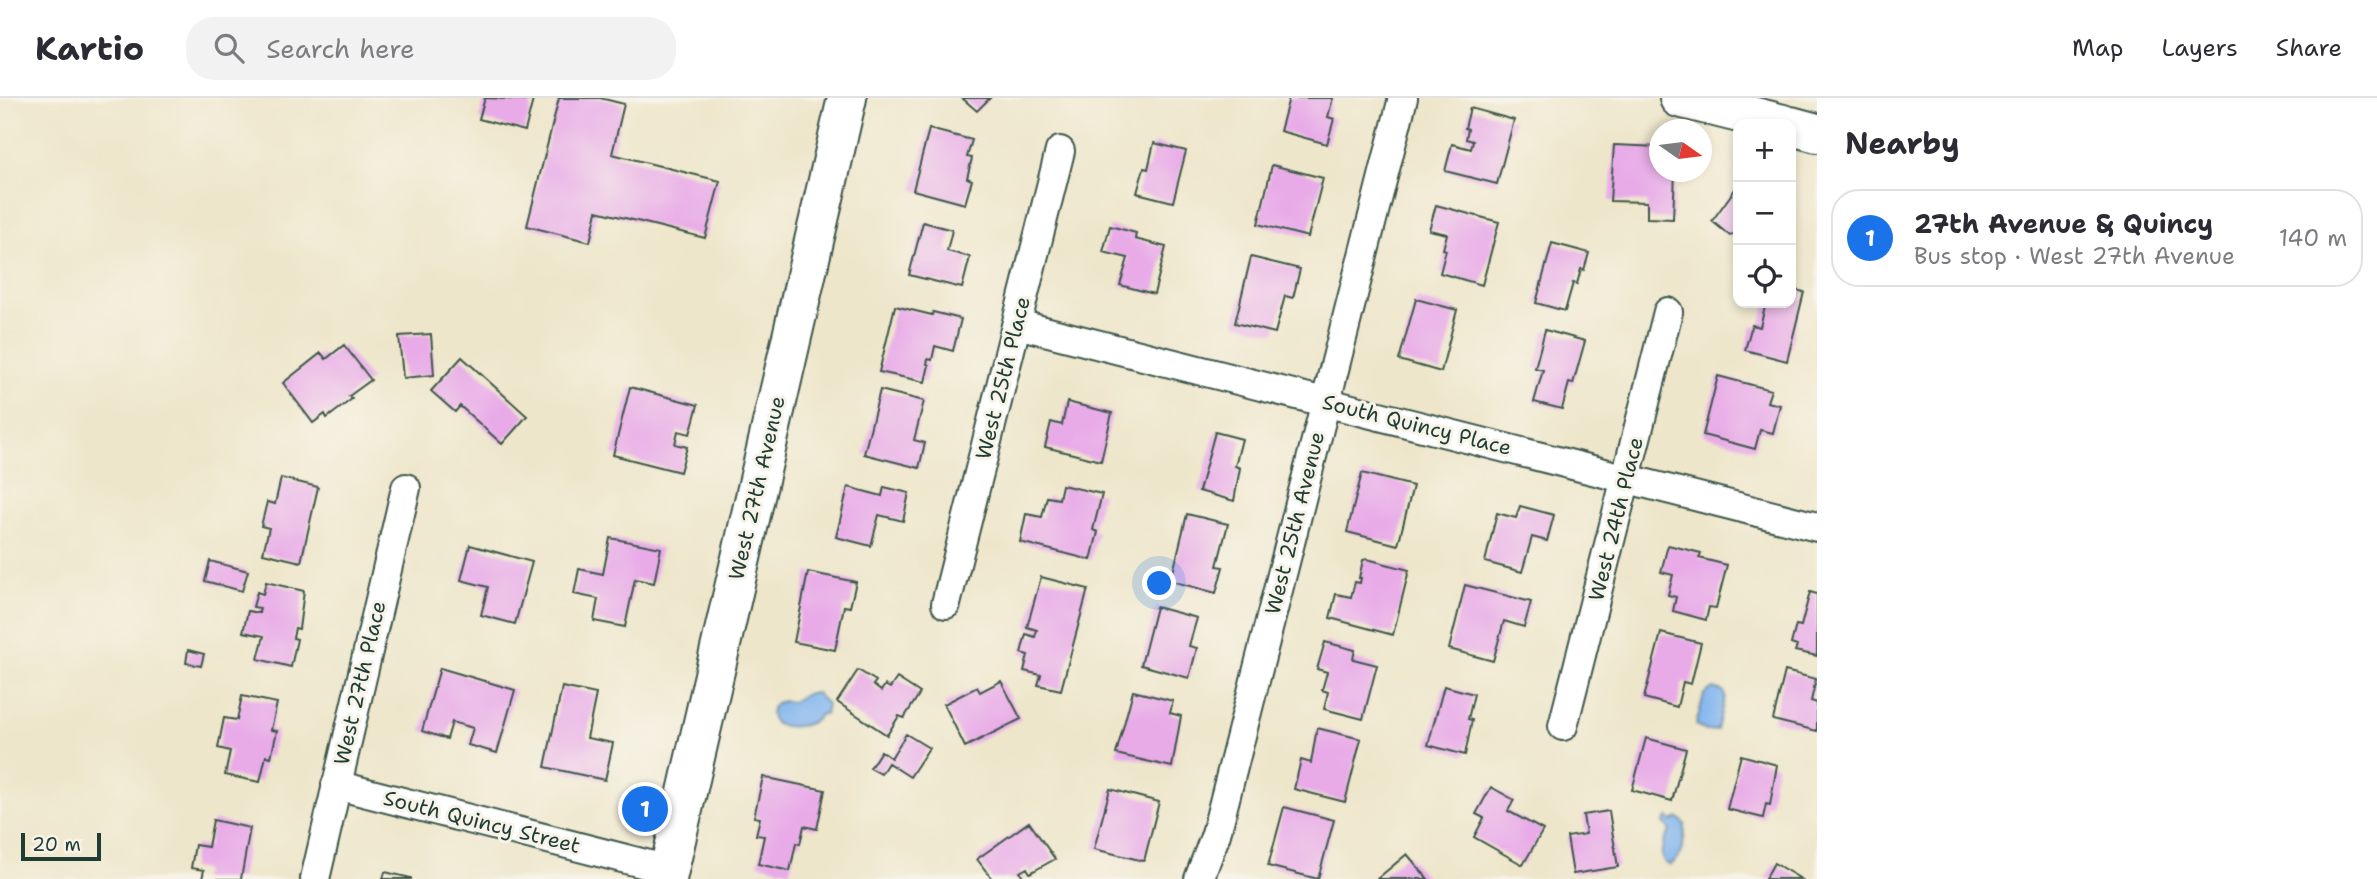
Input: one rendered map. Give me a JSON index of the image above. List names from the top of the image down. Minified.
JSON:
{"streets":{"main road":["West 27th Avenue"],"street":["West 25th Place","South Quincy Place","West 24th Place","West 25th Avenue","West 27th Place","South Quincy Street"]},"crossings":[["West 25th Place","South Quincy Place"],["South Quincy Place","West 24th Place"],["South Quincy Place","West 25th Avenue"],["West 27th Avenue","South Quincy Street"],["West 27th Place","South Quincy Street"]],"scale_bar":"20 m","north":"right","page":{"header":"Kartio","search":"Search here","nav":["Map","Layers","Share"],"heading":"Nearby","map_buttons":["+","−"],"list":[{"mark":"1","name":"27th Avenue & Quincy","note":"Bus stop · West 27th Avenue","value":"140 m"}],"pins":"1","scale":"20 m"}}
